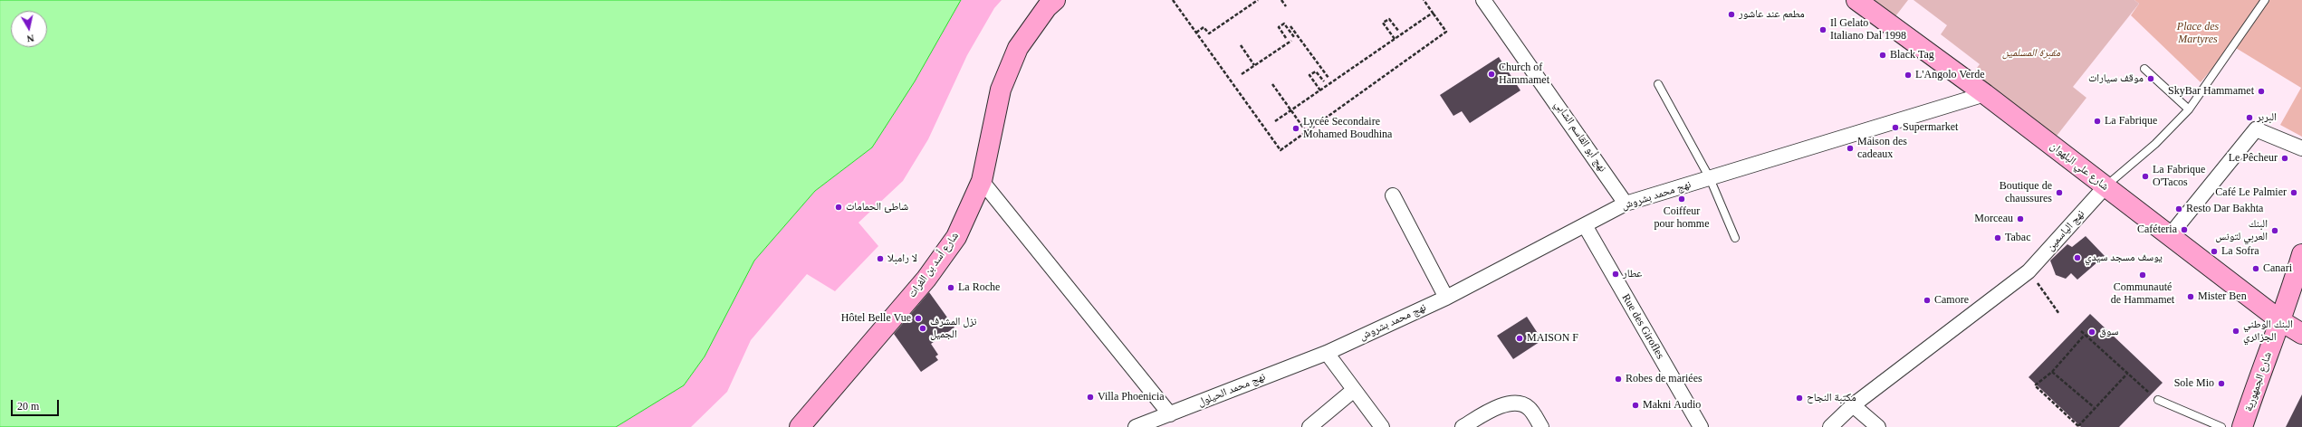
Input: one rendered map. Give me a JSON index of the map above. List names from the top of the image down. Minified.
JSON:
{"streets":{"street":["نهج أبو القاسم الشابي","شارع علي البلهوان","نهج محمد بشروش","نهج الياسمين","شارع أسد بن الفرات","Rue des Girofles","شارع الجمهورية","نهج محمد الحيلول"]},"crossings":[["نهج أبو القاسم الشابي","نهج محمد بشروش"],["شارع علي البلهوان","نهج محمد بشروش"],["شارع علي البلهوان","نهج الياسمين"],["شارع علي البلهوان","شارع الجمهورية"],["نهج محمد بشروش","Rue des Girofles"],["نهج محمد بشروش","نهج محمد الحيلول"]],"parks":["Place des Martyres","مقبرة المسلمين"],"places":["مطعم عند عاشور","Il Gelato Italiano Dal 1998","Black Tag","Church of Hammamet","L'Angolo Verde","موقف سيارات","SkyBar Hammamet","البربر","La Fabrique","Supermarket","Lycée Secondaire Mohamed Boudhina","Maison des cadeaux","Le Pêcheur","La Fabrique O'Tacos","Boutique de chaussures","Café Le Palmier","Coiffeur pour homme","شاطئ الحمامات","Resto Dar Bakhta","Morceau","Caféteria","البنك العربي لتونس","Tabac","La Sofra","يوسف مسجد سيدي","لا رامبلا","Canari","عطار","Communauté de Hammamet","La Roche","Mister Ben","Camore","Hôtel Belle Vue","نزل المشرف الجميل","البنك الوطني الجزائري","سوق","MAISON F","Robes de mariées","Sole Mio","Villa Phoenicia","مكتبة النجاح","Makni Audio"],"scale_bar":"20 m","north":"bottom"}
